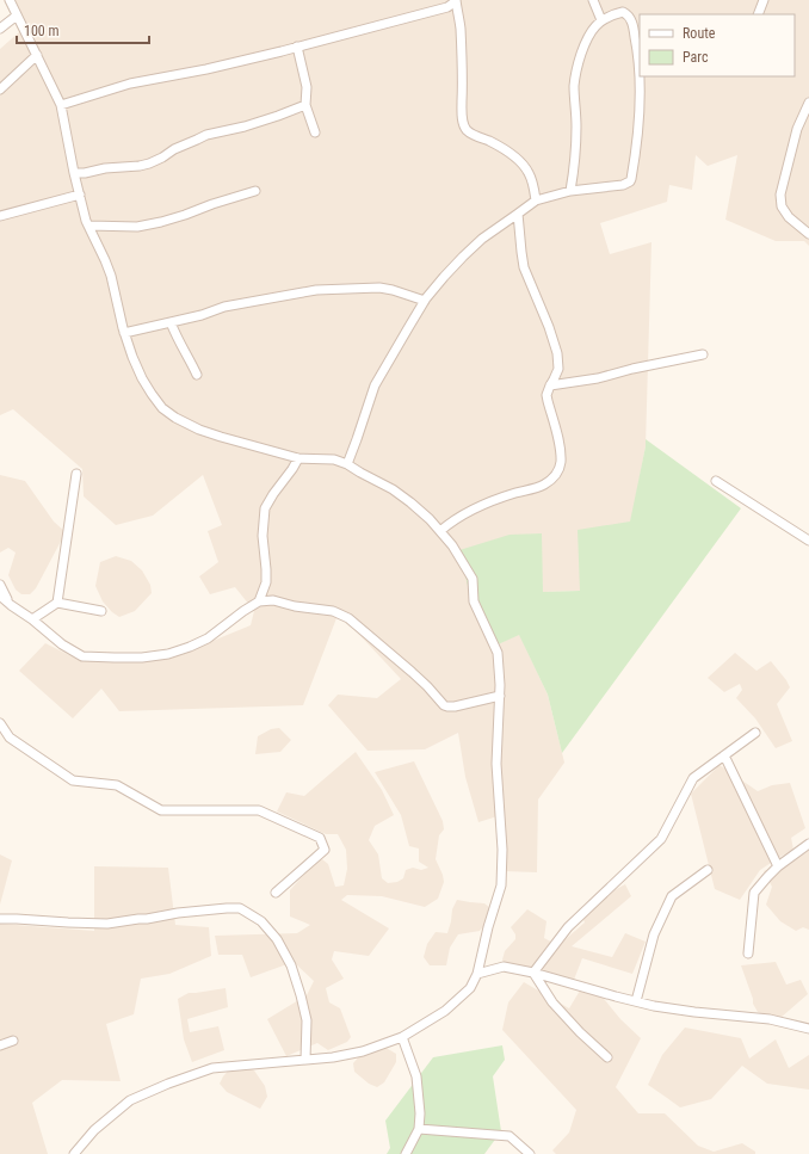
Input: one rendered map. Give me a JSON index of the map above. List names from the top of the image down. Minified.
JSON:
{"legend":["Route","Parc"],"scale_bar":"100 m"}
